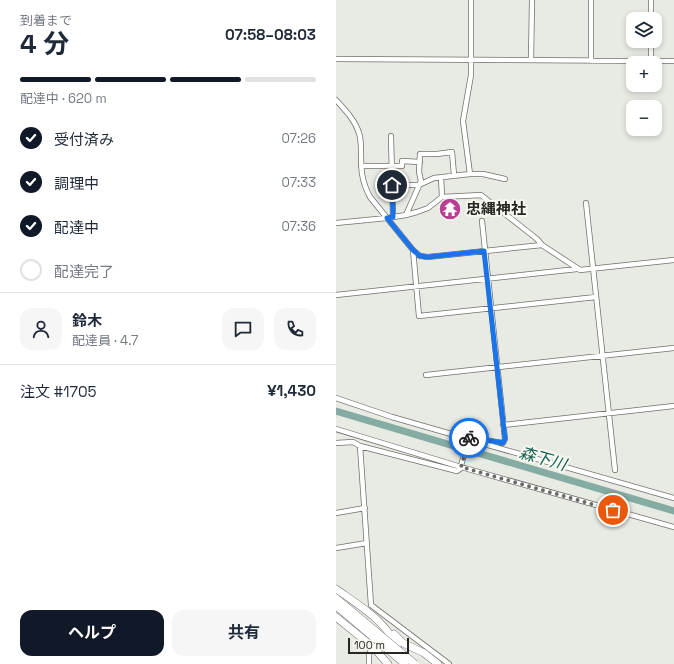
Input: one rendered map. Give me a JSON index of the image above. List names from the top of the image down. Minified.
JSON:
{"water":["森下川"],"places":{"temple":["忠縄神社"]},"scale_bar":"100 m","page":{"heading":["4 分","到着まで","07:58–08:03"],"panel":["鈴木","配達員 · 4.7","注文 #1705","¥1,430"],"map_buttons":["+","−"],"bar":"配達中 · 620 m","list":[["受付済み","07:26"],["調理中","07:33"],["配達中","07:36"],"配達完了"],"buttons":["ヘルプ","共有"],"scale":"100 m"}}
